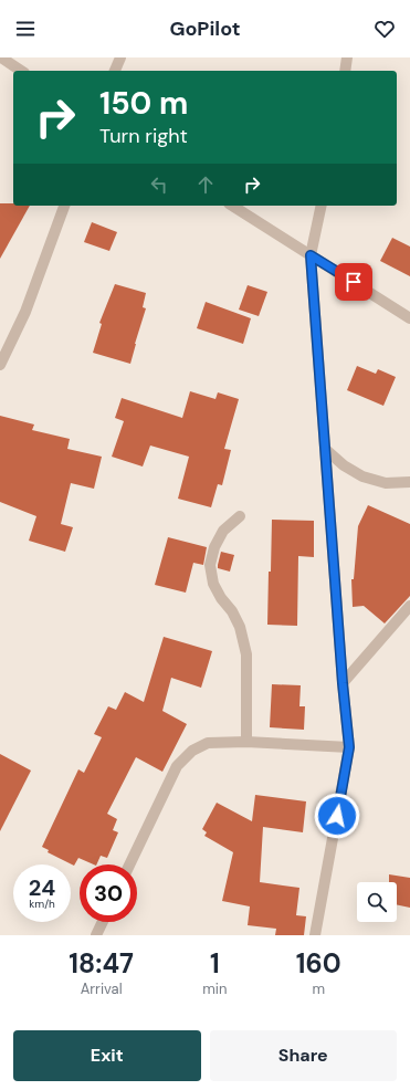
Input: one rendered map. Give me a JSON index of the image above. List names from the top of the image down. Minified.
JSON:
{"page":{"header":"GoPilot","turn":["150 m","Turn right"],"speed":"24 km/h","limit":"30","eta":["18:47","Arrival","1","min","160","m"],"buttons":["Exit","Share"]}}
